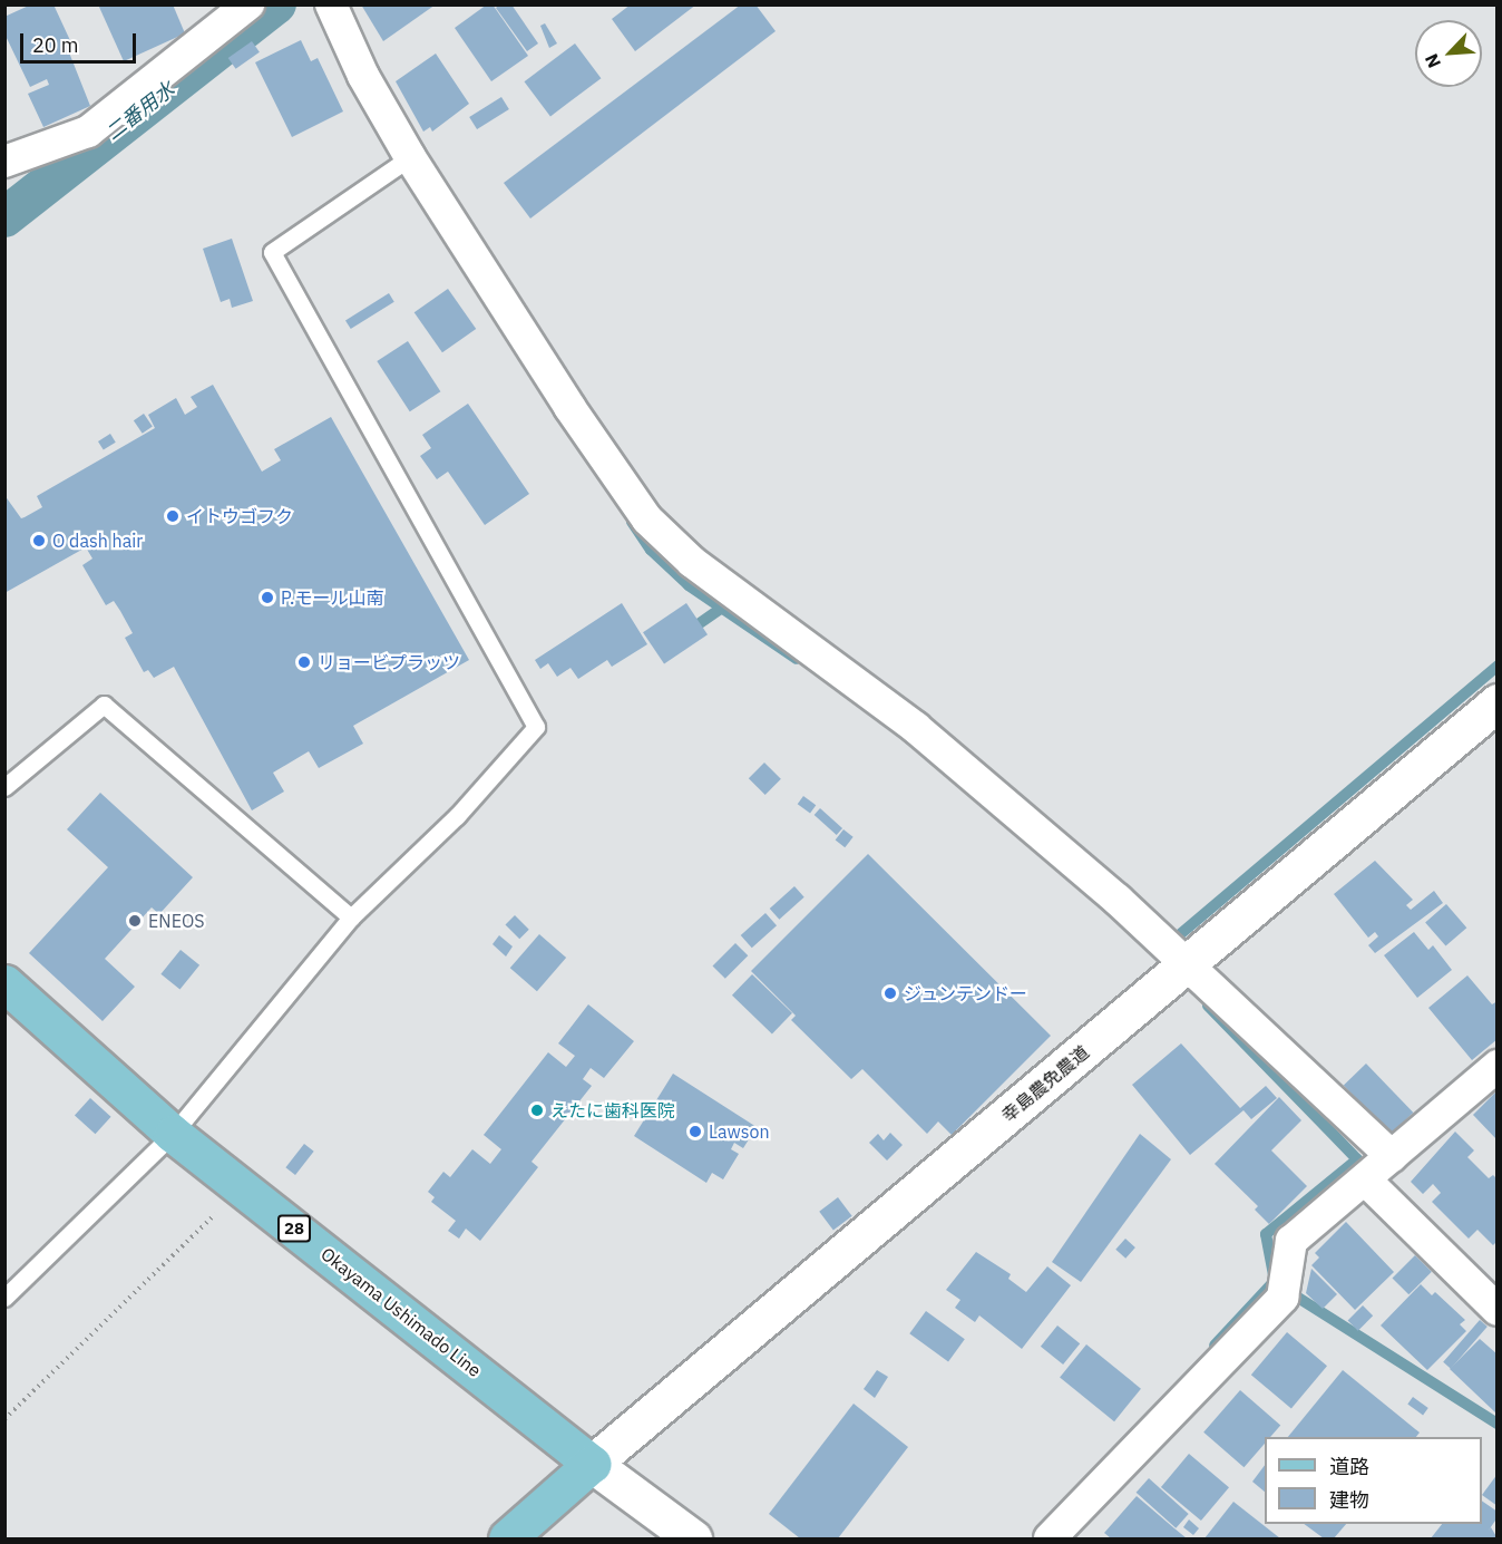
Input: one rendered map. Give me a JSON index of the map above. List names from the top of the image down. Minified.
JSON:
{"streets":{"main road":["28","Okayama Ushimado Line"],"street":["幸島農免農道"]},"crossings":[["幸島農免農道","Okayama Ushimado Line"]],"water":["二番用水"],"places":["イトウゴフク","O dash hair","P.モール山南","リョービプラッツ","ENEOS","ジュンテンドー","えたに歯科医院","Lawson"],"legend":["道路","建物"],"scale_bar":"20 m","north":"bottom left"}
